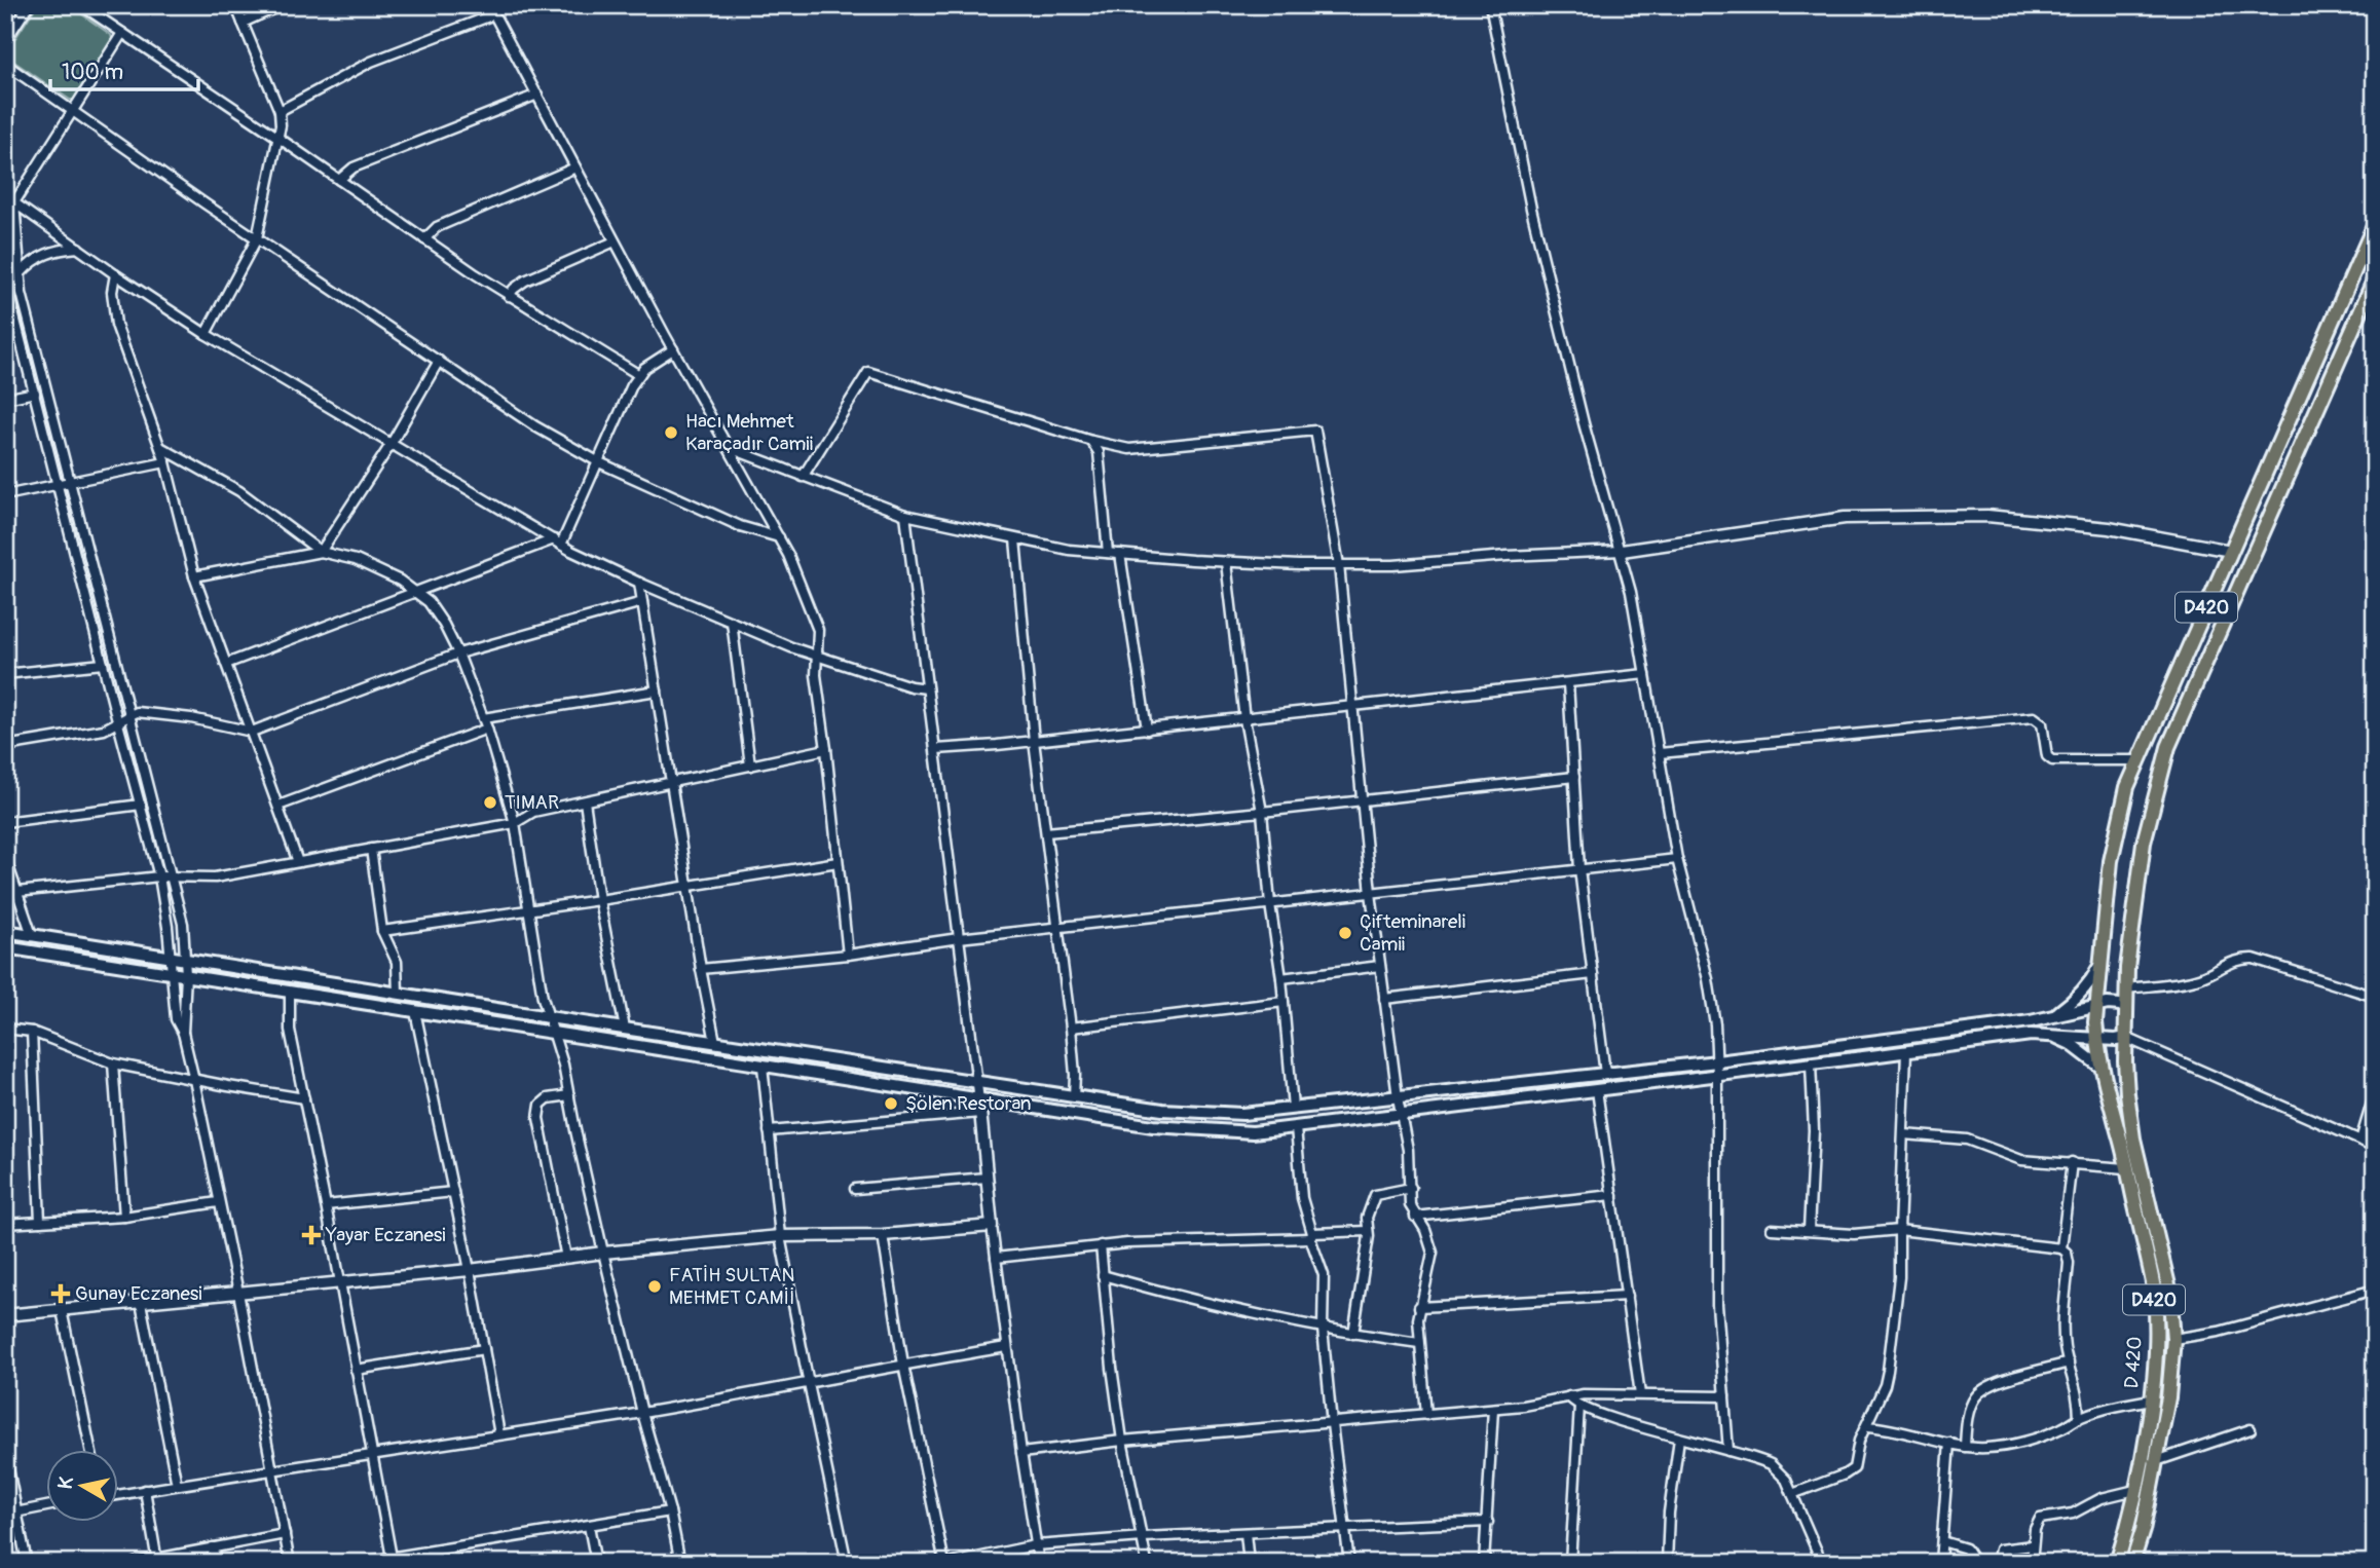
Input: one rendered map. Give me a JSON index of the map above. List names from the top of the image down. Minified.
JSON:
{"streets":{"highway":["D420","D 420"]},"crossings":[["D420","D 420"]],"places":{"other":["Hacı Mehmet Karaçadır Camii","TIMAR","Çifteminareli Camii","Şölen Restoran","FATİH SULTAN MEHMET CAMİİ"],"health":["Yayar Eczanesi","Gunay Eczanesi"]},"scale_bar":"100 m","north":"left"}
